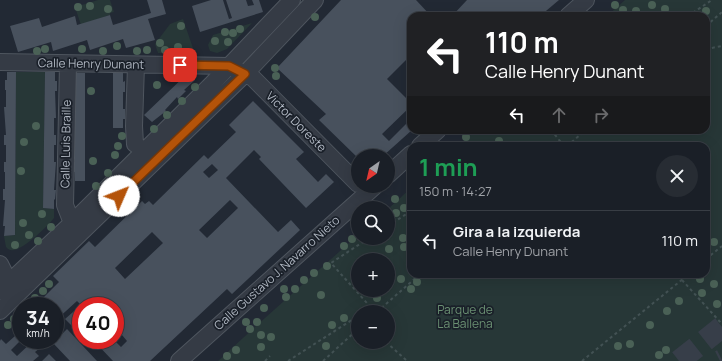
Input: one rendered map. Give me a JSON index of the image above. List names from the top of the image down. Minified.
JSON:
{"streets":{"street":["Calle Henry Dunant","Victor Doreste","Calle Luis Braille","Calle Gustavo J. Navarro Nieto"]},"crossings":[["Calle Henry Dunant","Victor Doreste"],["Calle Henry Dunant","Calle Luis Braille"]],"parks":["Parque de La Ballena"],"north":"bottom left","page":{"turn":["110 m","Calle Henry Dunant"],"heading":["1 min","150 m · 14:27"],"map_buttons":["+","−"],"list":[{"name":"Gira a la izquierda","note":"Calle Henry Dunant","value":"110 m"}],"speed":"34 km/h","limit":"40"}}
